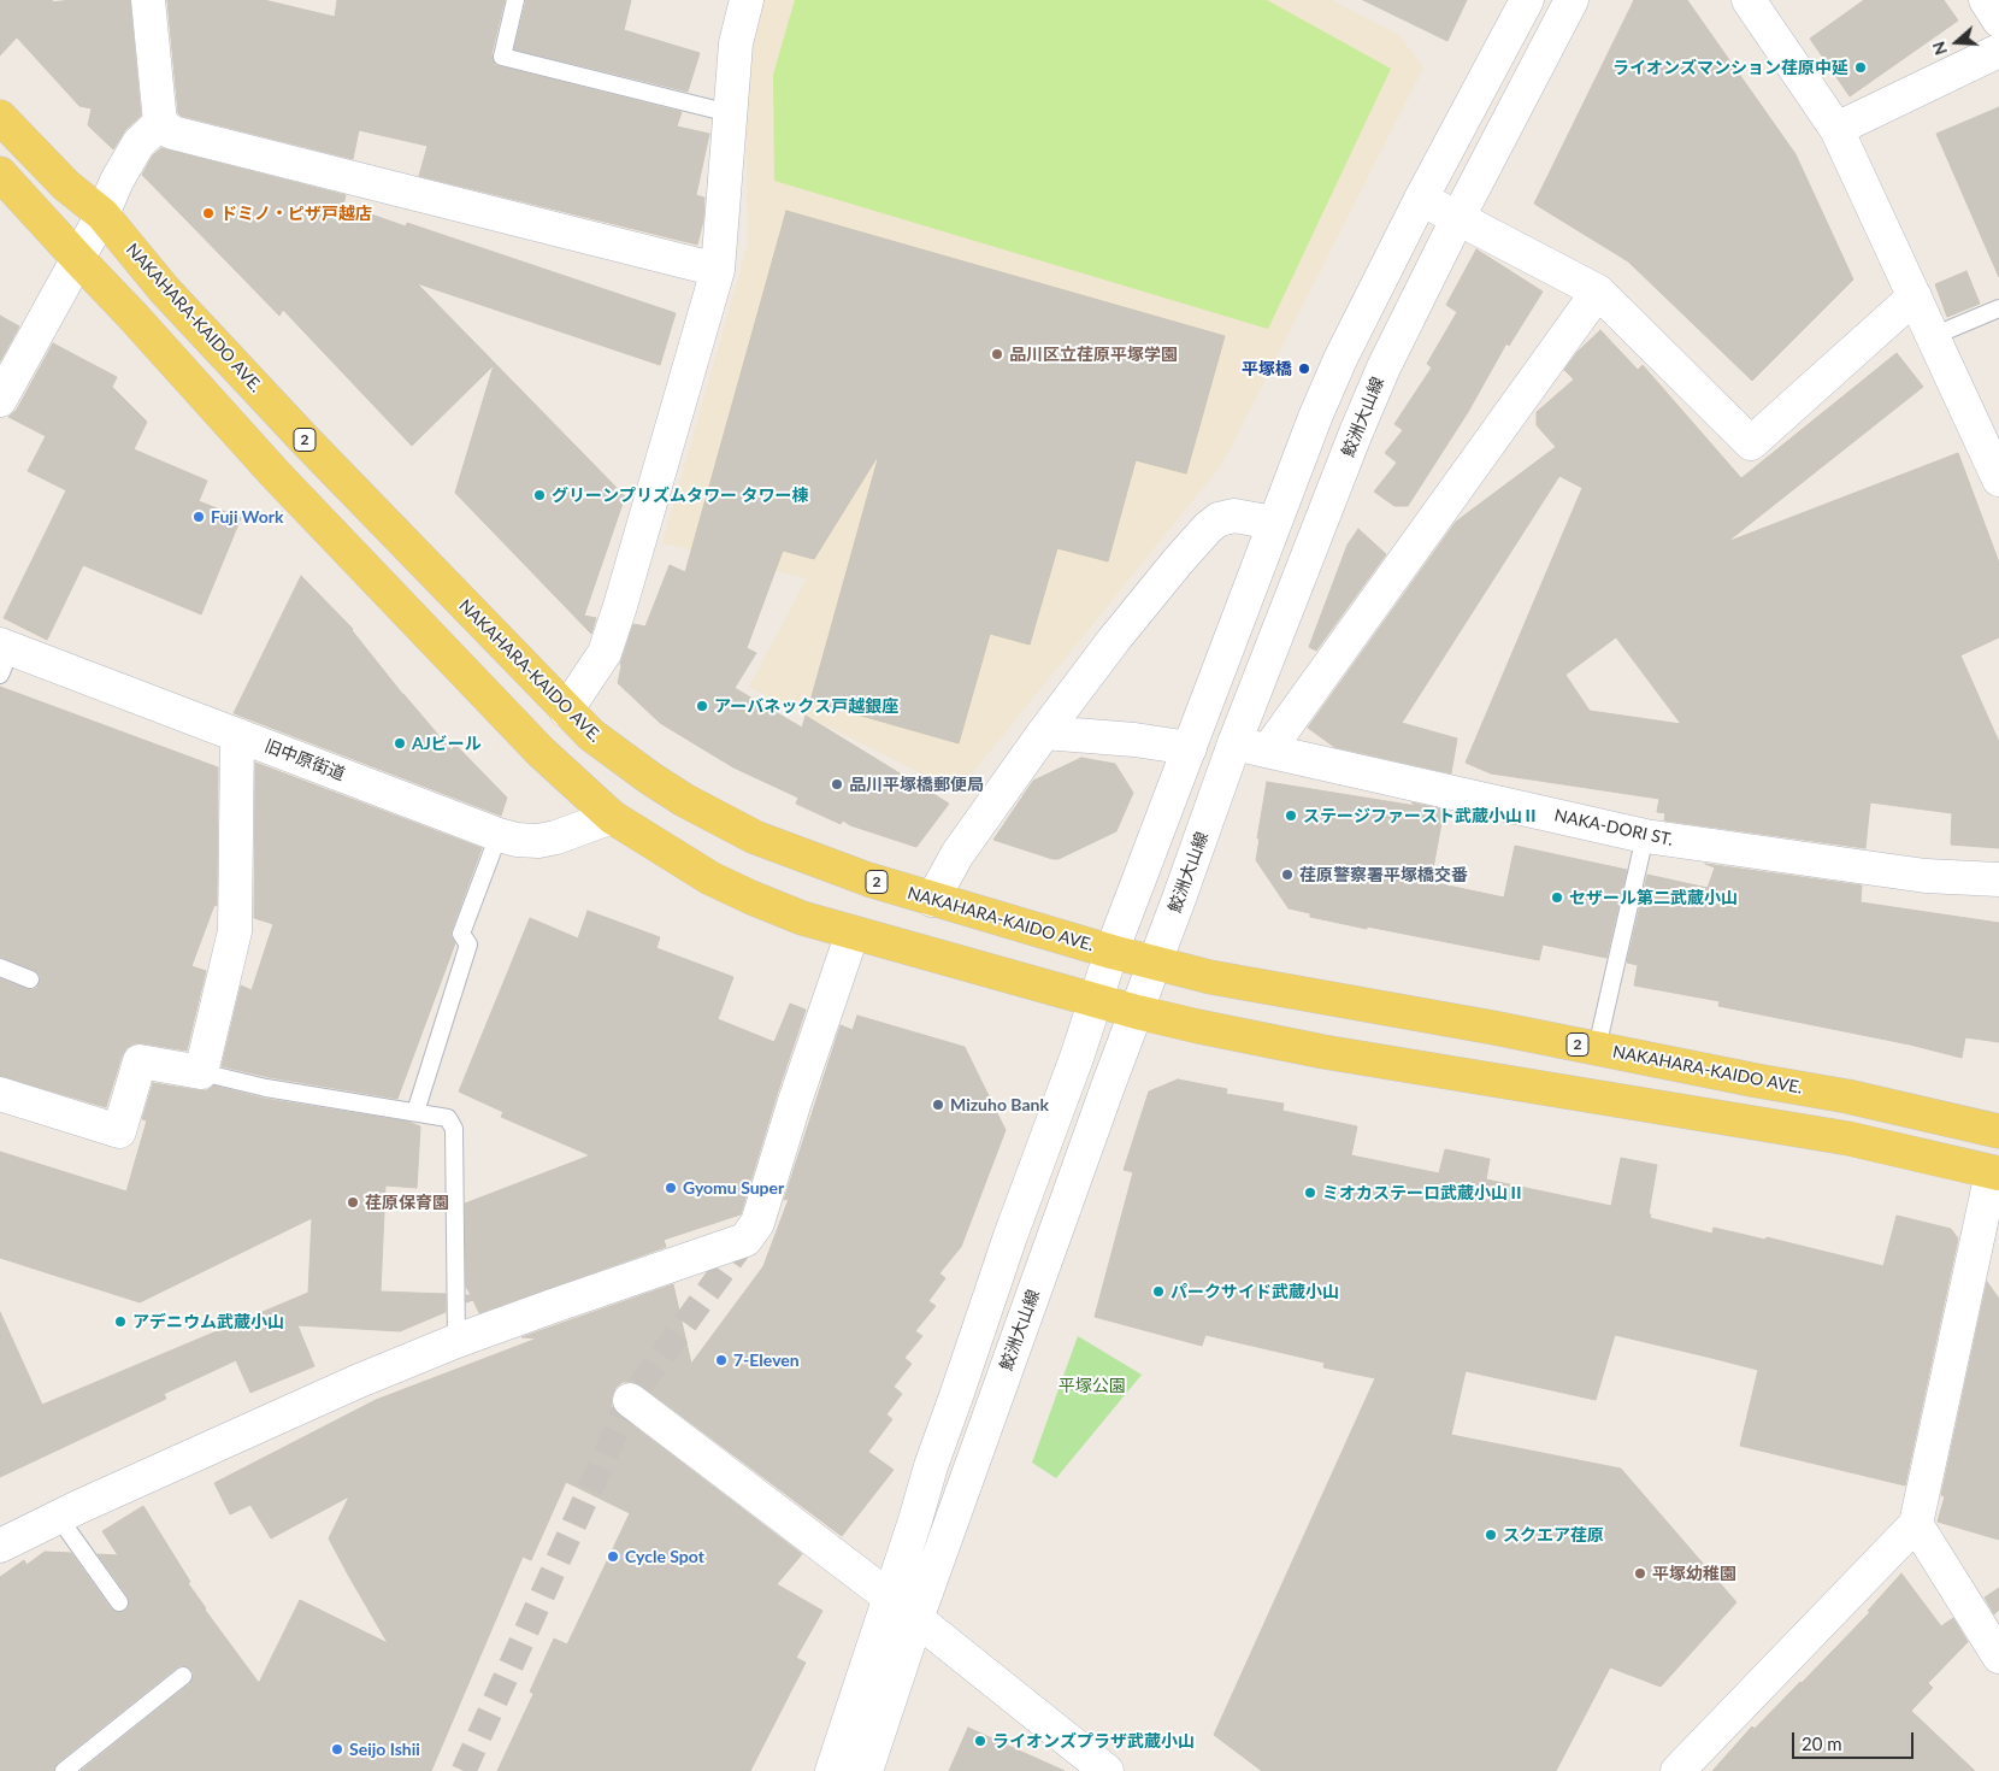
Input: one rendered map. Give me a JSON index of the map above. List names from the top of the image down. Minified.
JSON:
{"streets":{"main road":["NAKAHARA-KAIDO AVE.","2"],"street":["鮫洲大山線","旧中原街道","NAKA-DORI ST."]},"crossings":[["NAKAHARA-KAIDO AVE.","鮫洲大山線"],["鮫洲大山線","NAKA-DORI ST."]],"parks":["平塚公園"],"places":["ライオンズマンション荏原中延","ドミノ・ピザ戸越店","品川区立荏原平塚学園","平塚橋","グリーンプリズムタワー タワー棟","Fuji Work","アーバネックス戸越銀座","AJビール","品川平塚橋郵便局","ステージファースト武蔵小山Ⅱ","荏原警察署平塚橋交番","セザール第二武蔵小山","Mizuho Bank","Gyomu Super","ミオカステーロ武蔵小山Ⅱ","荏原保育園","パークサイド武蔵小山","アデニウム武蔵小山","7-Eleven","スクエア荏原","Cycle Spot","平塚幼稚園","ライオンズプラザ武蔵小山","Seijo Ishii"],"scale_bar":"20 m","north":"left"}
